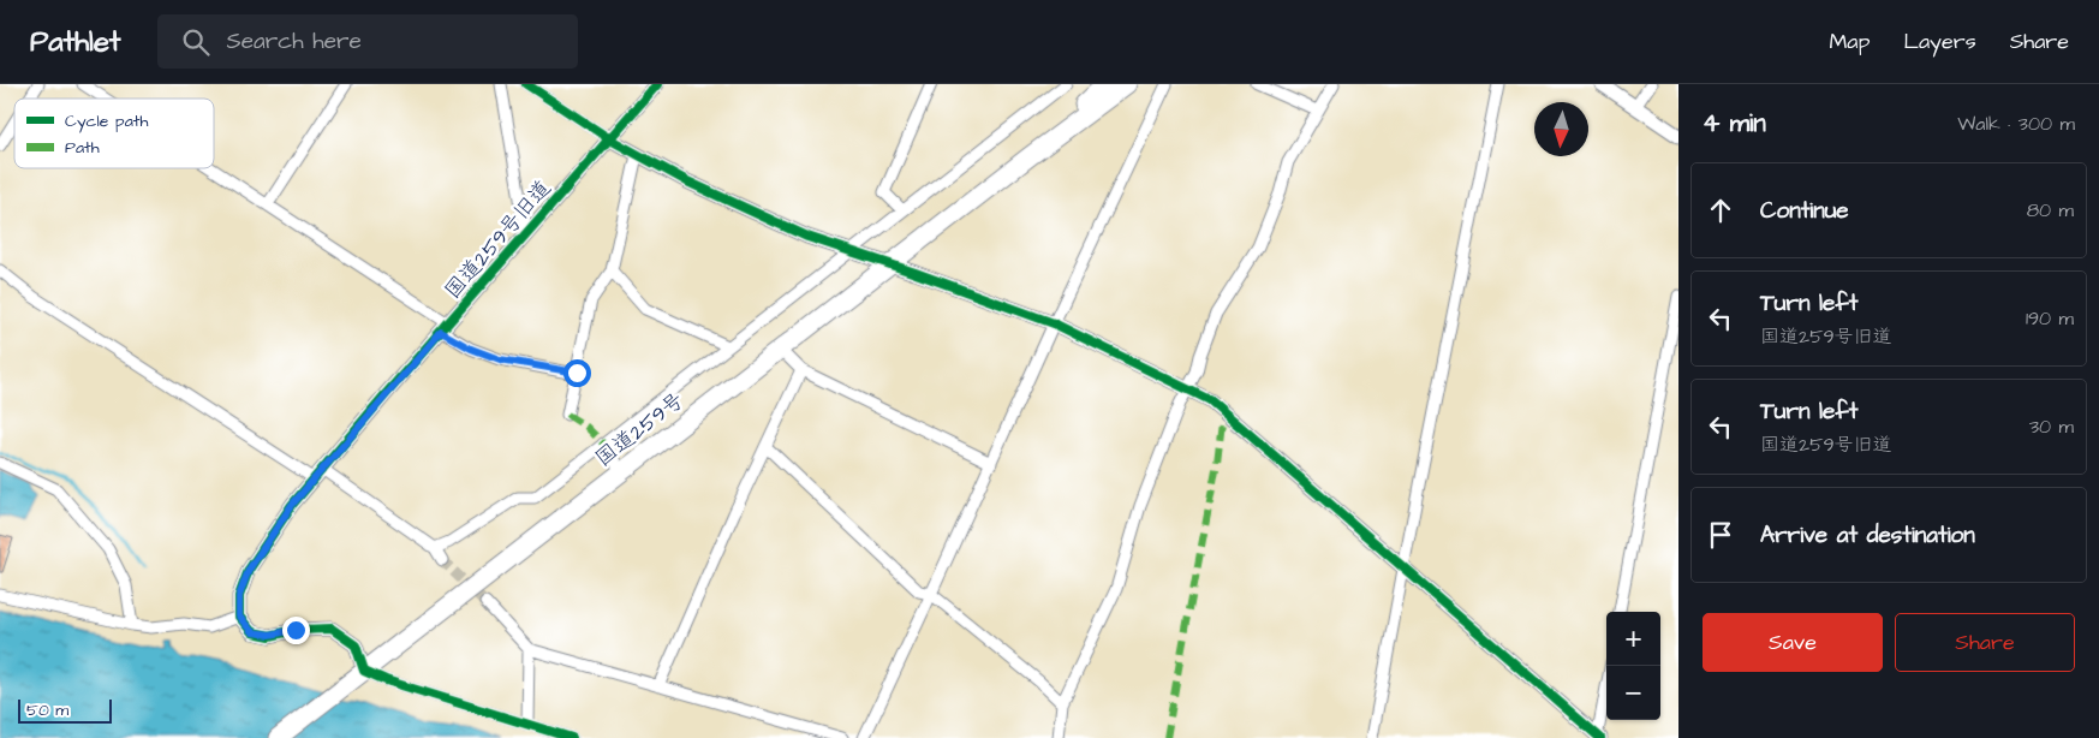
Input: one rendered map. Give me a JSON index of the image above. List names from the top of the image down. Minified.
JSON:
{"streets":{"highway":["国道259号"],"street":["国道259号旧道"]},"legend":["Cycle path","Path"],"scale_bar":"50 m","north":"bottom","page":{"header":"Pathlet","search":"Search here","nav":["Map","Layers","Share"],"heading":["4 min","Walk · 300 m"],"list":[["Continue","80 m"],["Turn left","国道259号旧道","190 m"],["Turn left","国道259号旧道","30 m"],"Arrive at destination"],"buttons":["Save","Share"],"map_buttons":["+","−"],"scale":"50 m"}}
